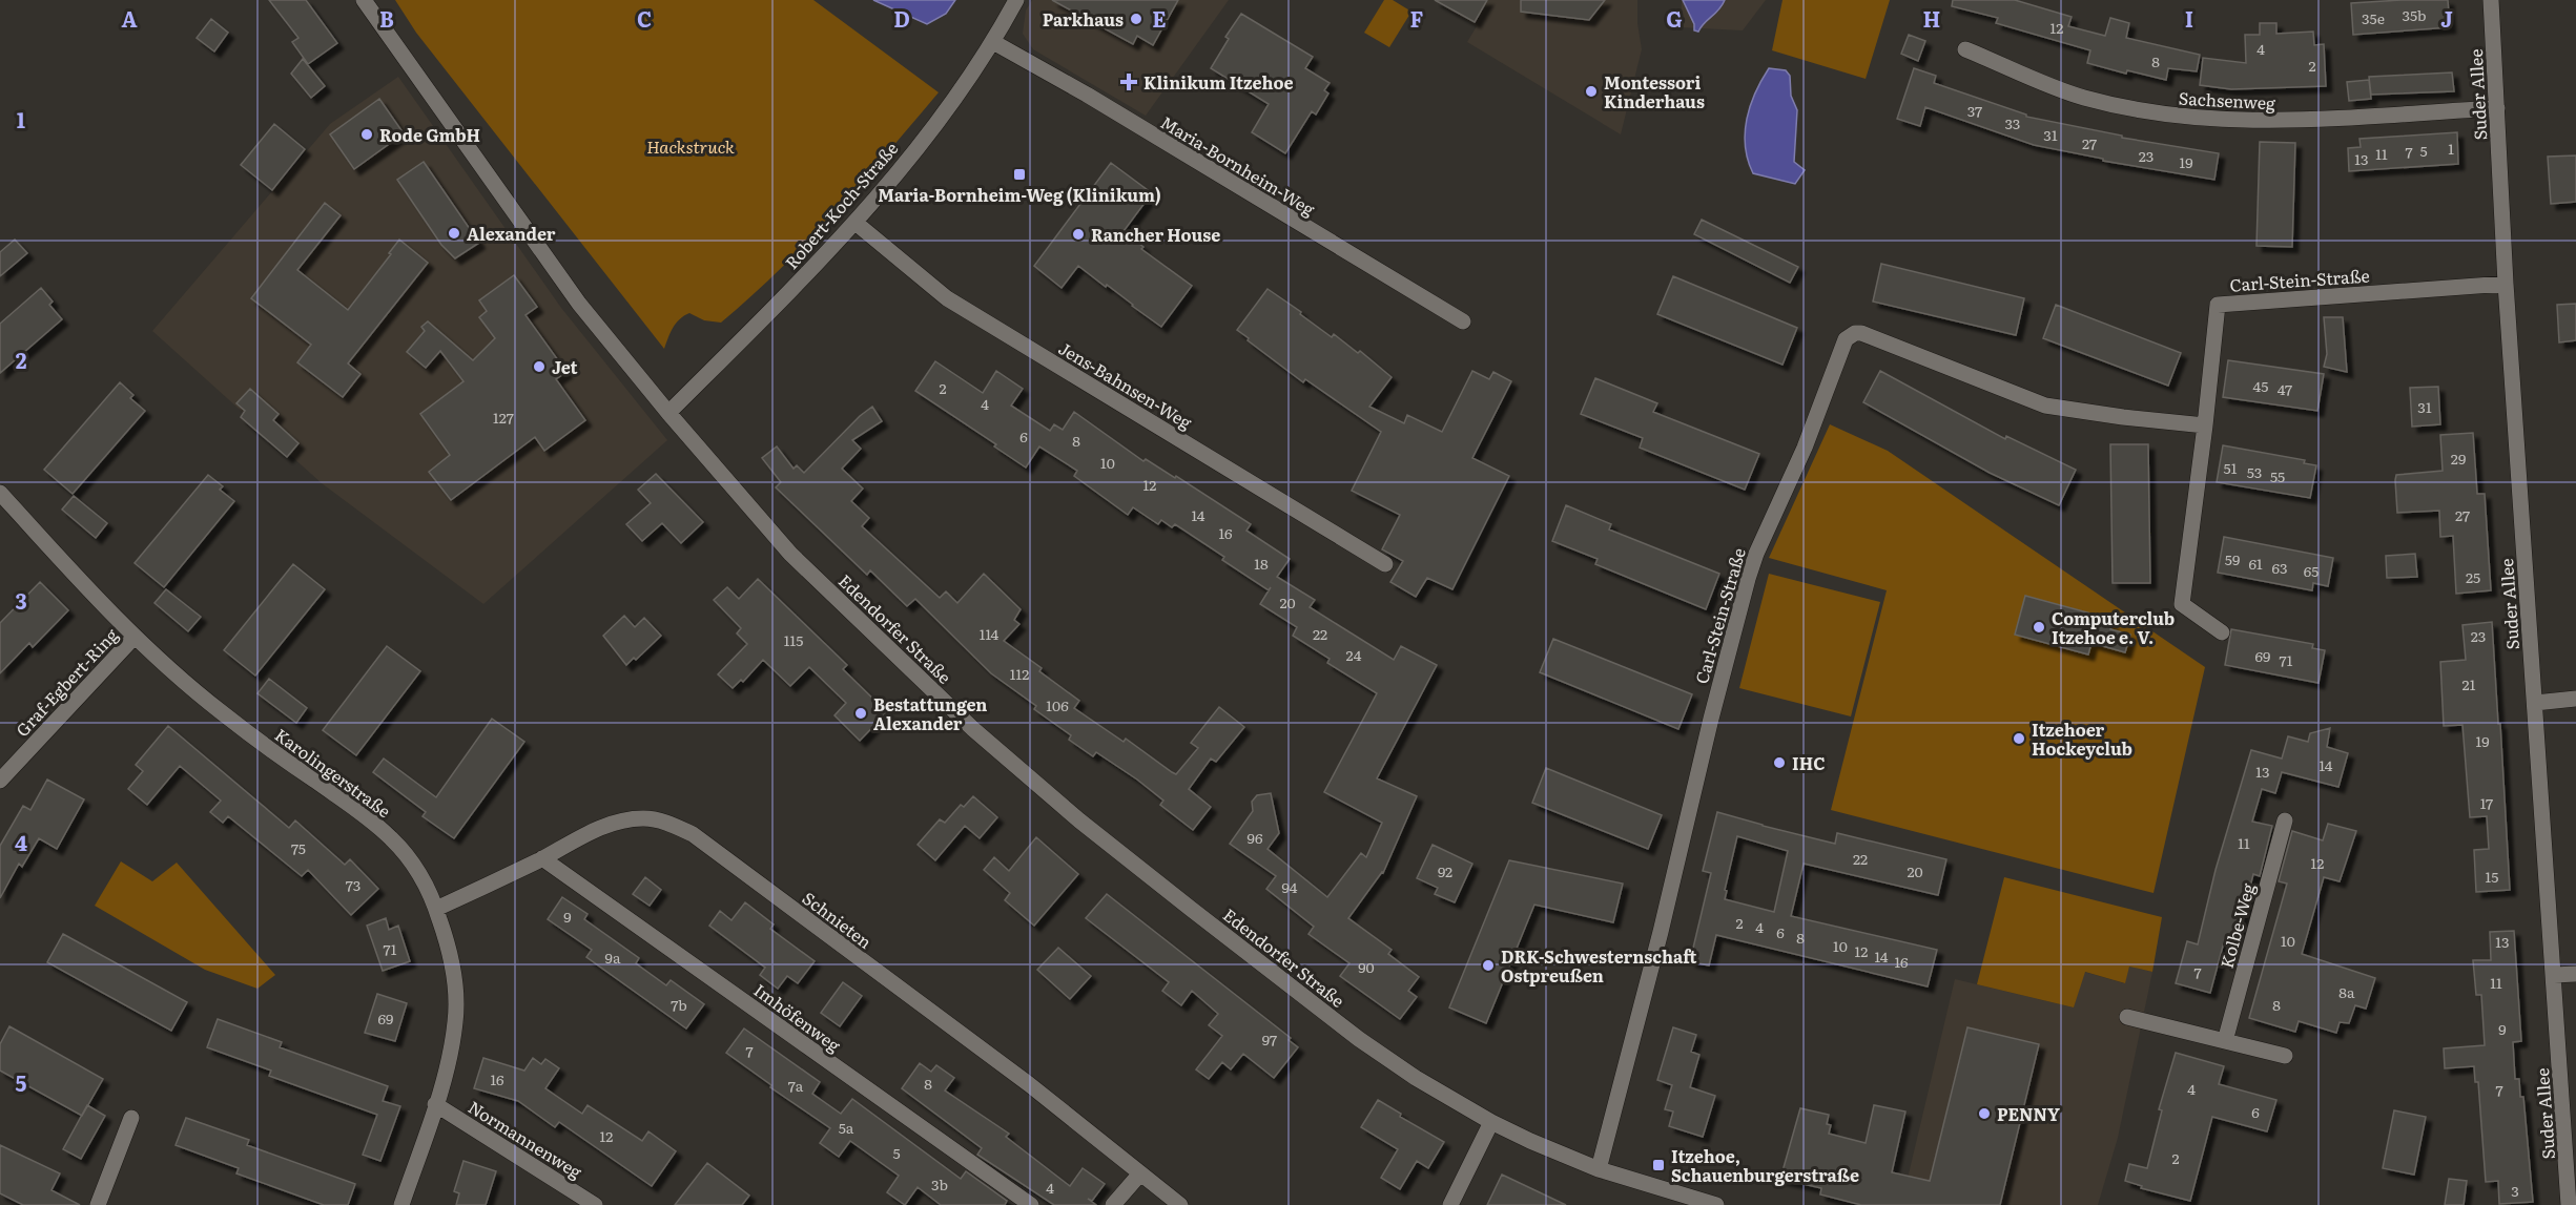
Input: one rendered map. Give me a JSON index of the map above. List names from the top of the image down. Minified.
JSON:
{"streets":{"street":["Suder Allee","Sachsenweg","Maria-Bornheim-Weg","Robert-Koch-Straße","Carl-Stein-Straße","Jens-Bahnsen-Weg","Edendorfer Straße","Graf-Egbert-Ring","Karolingerstraße","Schnieten","Kolbe-Weg","Imhöfenweg","Normannenweg"]},"crossings":[["Suder Allee","Sachsenweg"],["Suder Allee","Carl-Stein-Straße"],["Maria-Bornheim-Weg","Robert-Koch-Straße"],["Robert-Koch-Straße","Jens-Bahnsen-Weg"],["Robert-Koch-Straße","Edendorfer Straße"],["Carl-Stein-Straße","Edendorfer Straße"],["Graf-Egbert-Ring","Karolingerstraße"],["Karolingerstraße","Schnieten"],["Karolingerstraße","Normannenweg"],["Schnieten","Imhöfenweg"]],"parks":["Hackstruck"],"places":{"other":["Parkhaus","Montessori Kinderhaus","Rode GmbH","Alexander","Rancher House","Jet","Computerclub Itzehoe e. V.","Bestattungen Alexander","Itzehoer Hockeyclub","IHC","DRK-Schwesternschaft Ostpreußen","PENNY"],"health":["Klinikum Itzehoe"],"transit":["Maria-Bornheim-Weg (Klinikum)","Itzehoe, Schauenburgerstraße"]},"house_numbers":["35b","35e","12","4","8","2","37","33","31","27","1","5","7","11","23","13","19","45","2","47","4","31","127","6","8","29","10","51","53","55","12","14","27","16","59","18","61","63","65","25","20","114","22","23","115","24","69","71","112","21","106","19","14","13","17","96","11","75","22","12","92","20","15","73","94","9","2","4","6","8","10","13","10","71","12","14","9a","16","90","7","11","8a","7b","8","69","9","97","7","16","8","7a","4","7","6","5a","12","5","2","3b","4","3"],"grid":{"columns":["A","B","C","D","E","F","G","H","I","J"],"rows":["1","2","3","4","5"]}}
